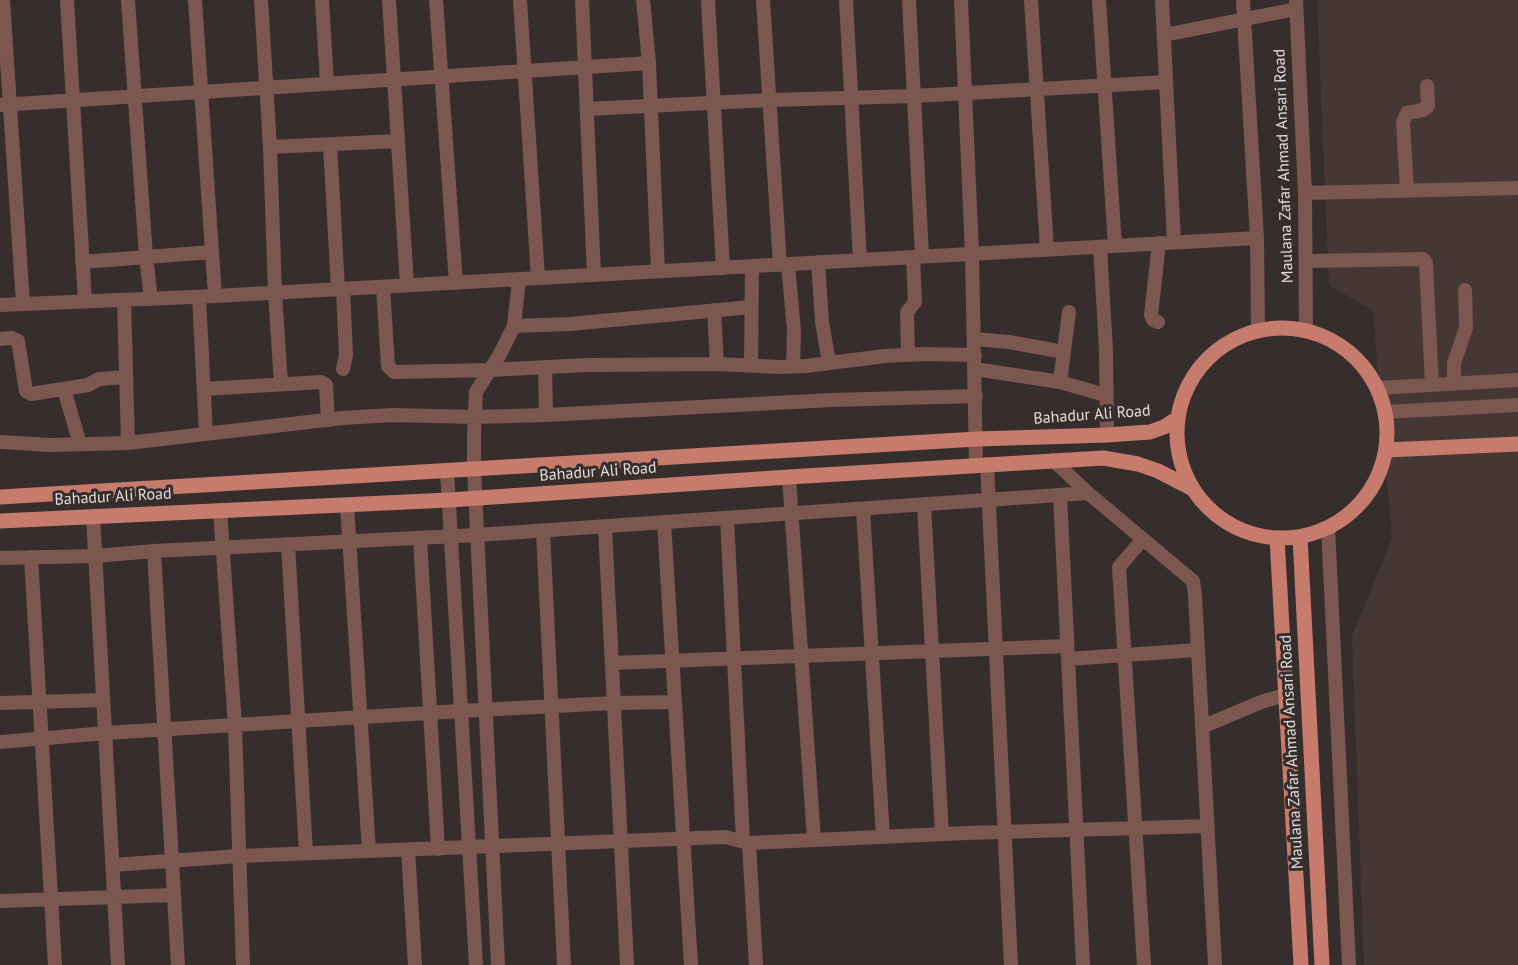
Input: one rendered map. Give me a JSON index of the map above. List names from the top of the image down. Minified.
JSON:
{"streets":{"main road":["Maulana Zafar Ahmad Ansari Road","Bahadur Ali Road"]},"crossings":[["Maulana Zafar Ahmad Ansari Road","Bahadur Ali Road"]]}
